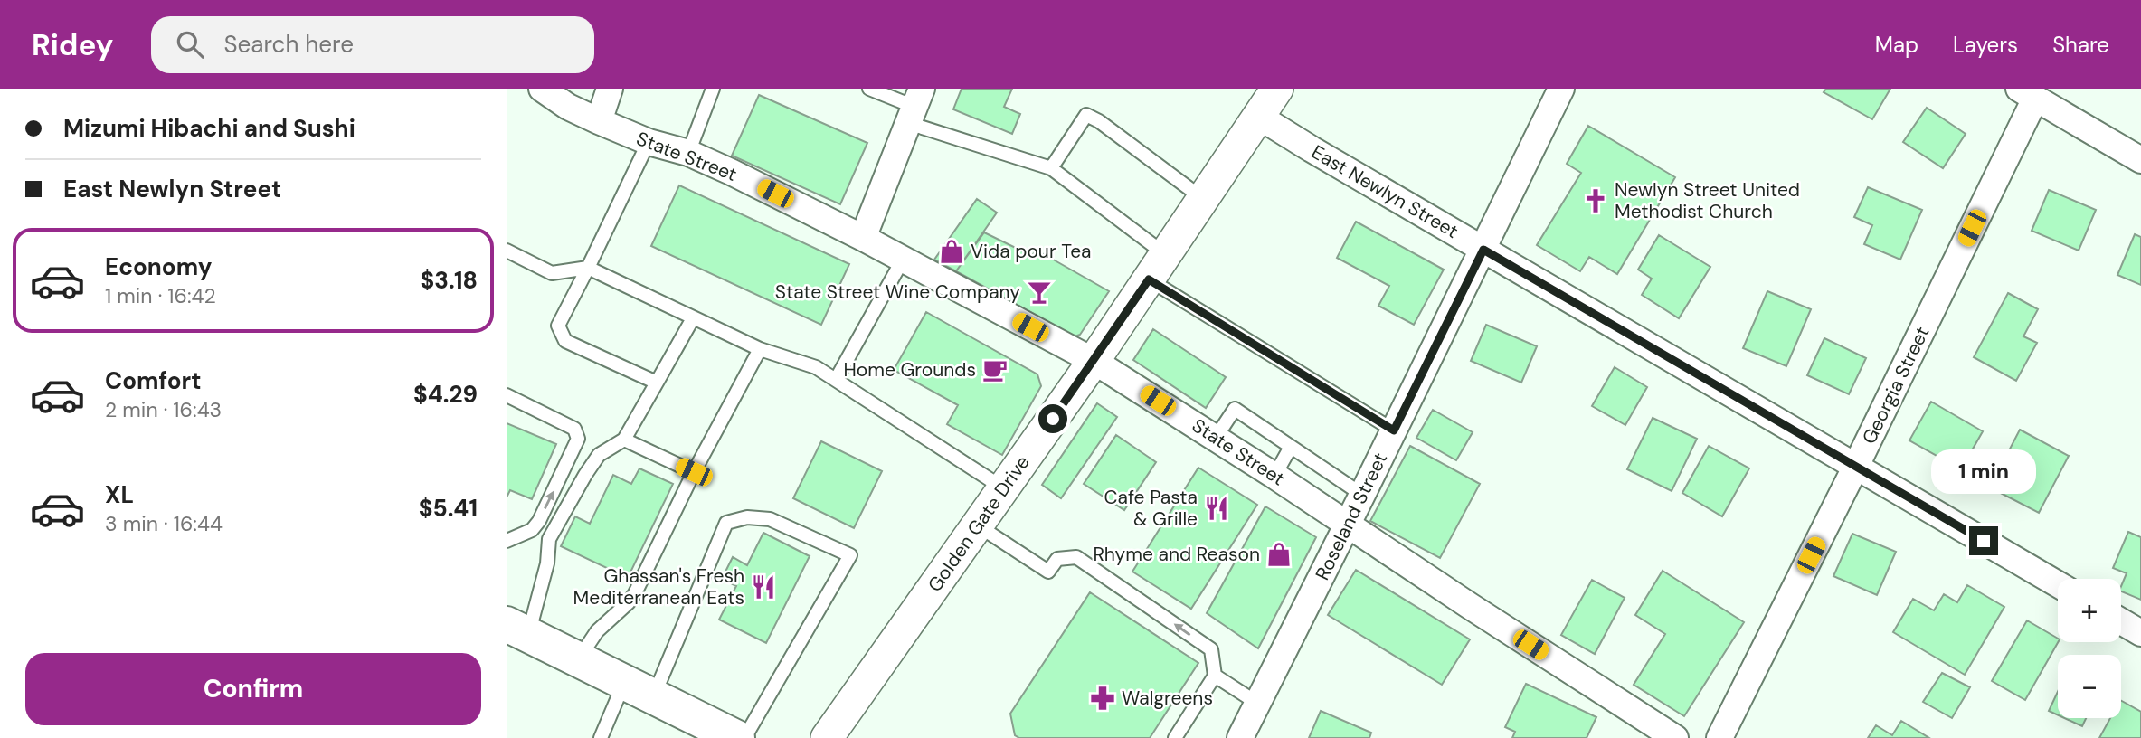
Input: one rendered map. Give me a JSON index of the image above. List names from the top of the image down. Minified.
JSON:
{"streets":{"street":["State Street","East Newlyn Street","Georgia Street","Roseland Street","Golden Gate Drive"]},"crossings":[["State Street","Roseland Street"],["State Street","Golden Gate Drive"],["East Newlyn Street","Georgia Street"],["East Newlyn Street","Roseland Street"],["East Newlyn Street","Golden Gate Drive"]],"places":{"church":["Newlyn Street United Methodist Church"],"shop":["Vida pour Tea","Rhyme and Reason"],"bar":["State Street Wine Company"],"cafe":["Home Grounds"],"restaurant":["Cafe Pasta & Grille","Ghassan's Fresh Mediterranean Eats"],"pharmacy":["Walgreens"]},"page":{"header":"Ridey","search":"Search here","nav":["Map","Layers","Share"],"banner":["Mizumi Hibachi and Sushi","East Newlyn Street"],"list":[{"name":"Economy","note":"1 min · 16:42","value":"$3.18"},{"name":"Comfort","note":"2 min · 16:43","value":"$4.29"},{"name":"XL","note":"3 min · 16:44","value":"$5.41"}],"bubble":"1 min","map_buttons":["+","−"],"buttons":"Confirm"}}
